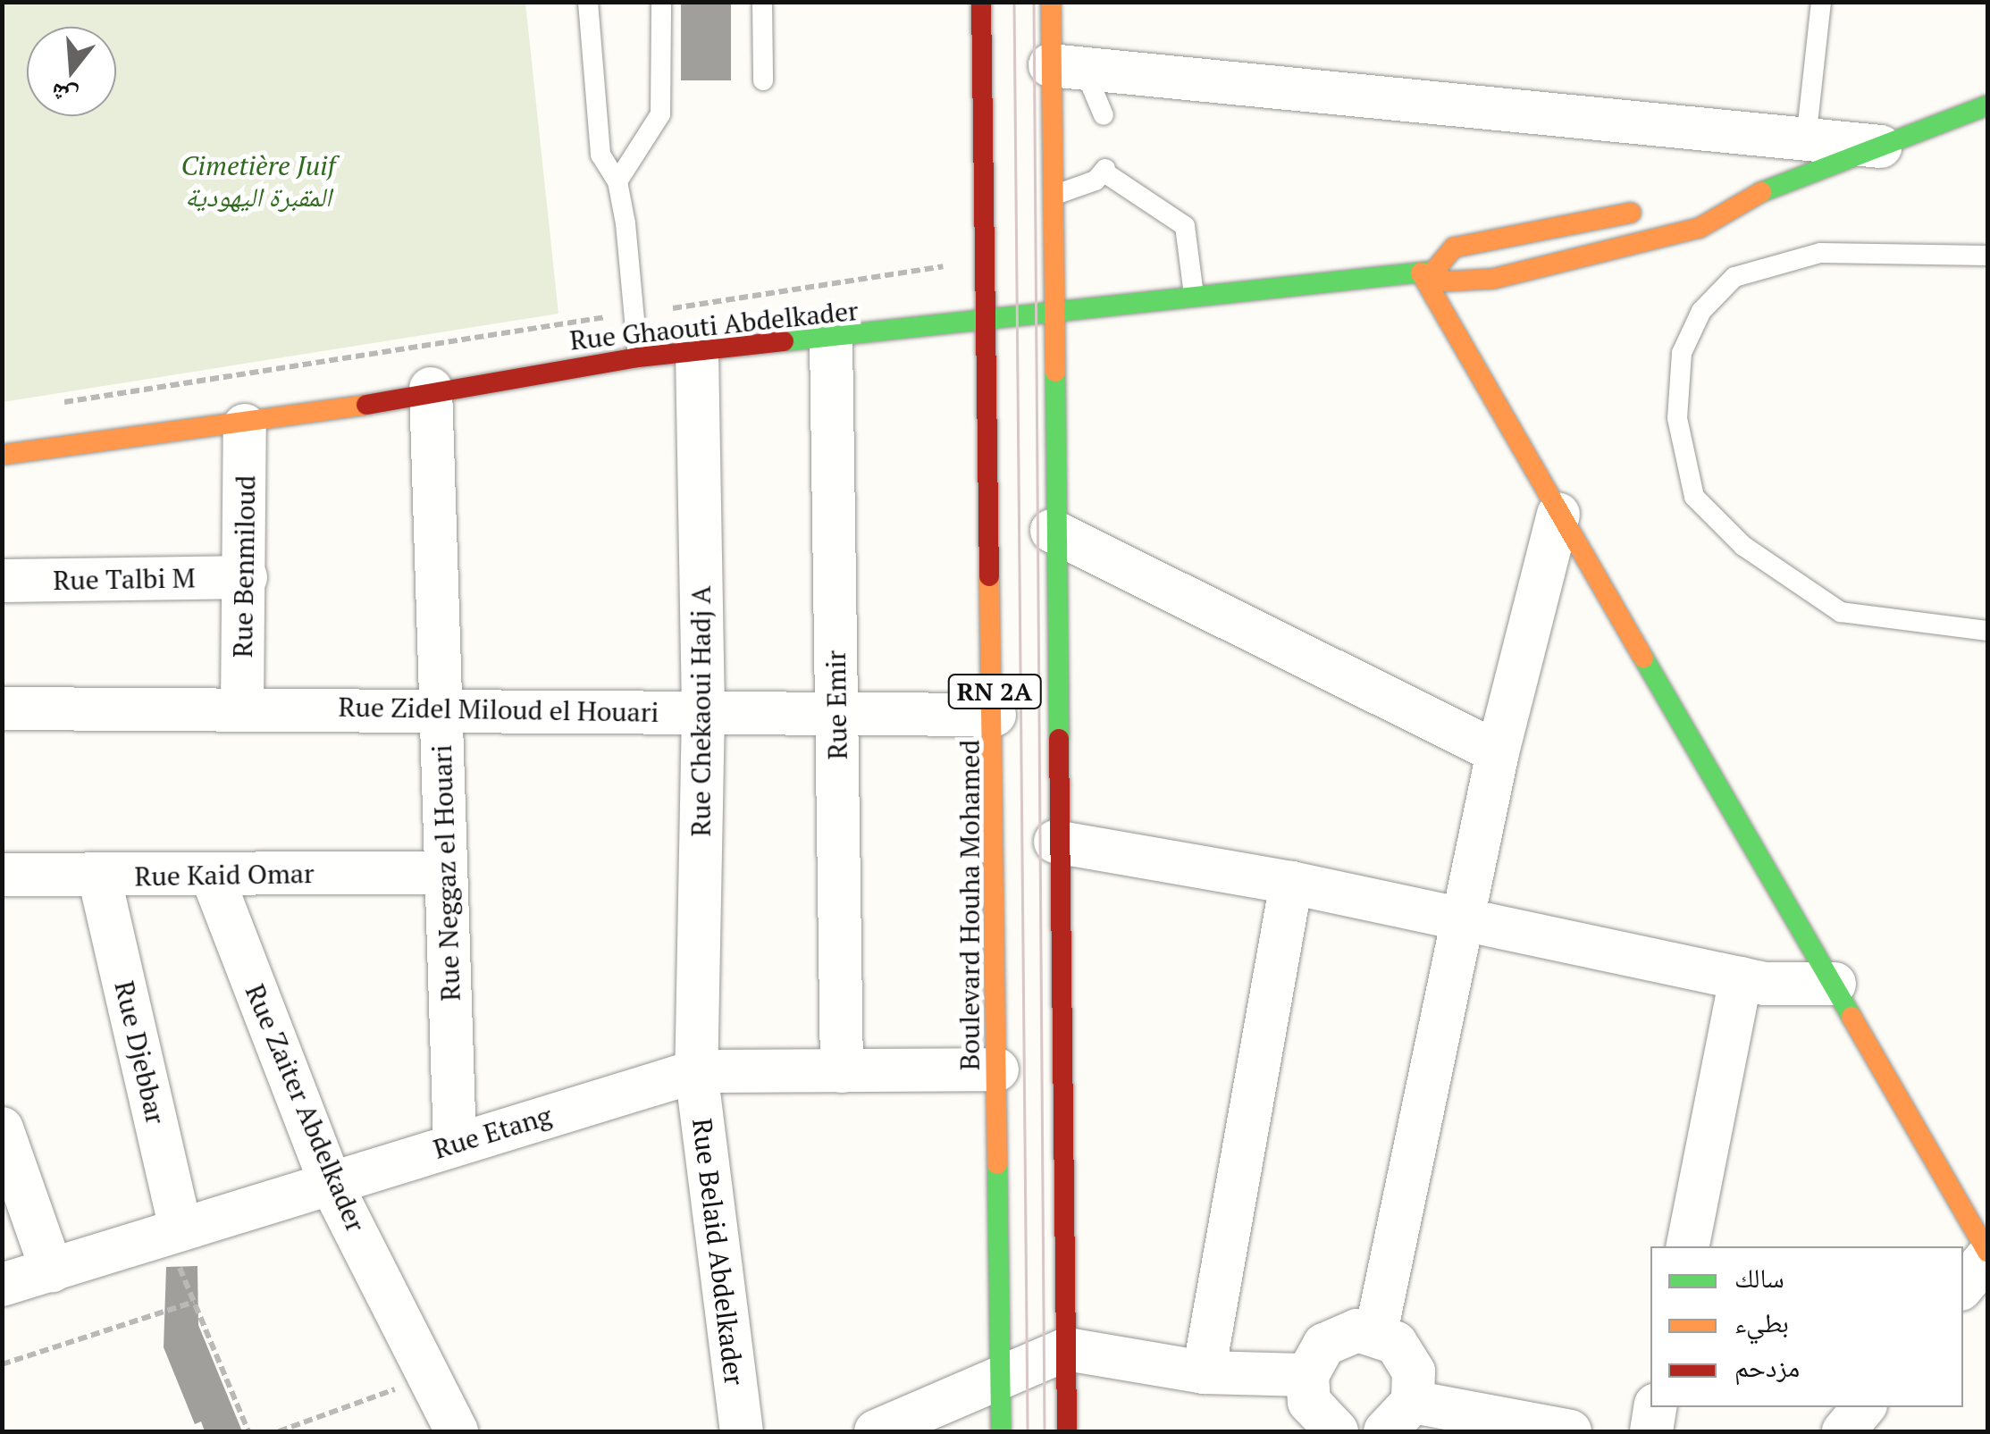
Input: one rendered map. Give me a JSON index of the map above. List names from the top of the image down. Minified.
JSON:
{"streets":{"main road":["Rue Ghaouti Abdelkader","RN 2A","Boulevard Houha Mohamed"],"street":["Rue Benmiloud","Rue Talbi M","Rue Emir","Rue Zidel Miloud el Houari","Rue Chekaoui Hadj A","Rue Neggaz el Houari","Rue Kaid Omar","Rue Djebbar","Rue Zaiter Abdelkader","Rue Etang","Rue Belaid Abdelkader"]},"crossings":[["Rue Ghaouti Abdelkader","Rue Benmiloud"],["Rue Ghaouti Abdelkader","RN 2A"],["Rue Ghaouti Abdelkader","Rue Emir"],["Rue Ghaouti Abdelkader","Rue Chekaoui Hadj A"],["Rue Ghaouti Abdelkader","Rue Neggaz el Houari"],["Rue Ghaouti Abdelkader","Boulevard Houha Mohamed"],["Rue Benmiloud","Rue Talbi M"],["Rue Benmiloud","Rue Zidel Miloud el Houari"],["Rue Emir","Rue Zidel Miloud el Houari"],["Rue Emir","Rue Etang"],["Rue Zidel Miloud el Houari","Rue Chekaoui Hadj A"],["Rue Zidel Miloud el Houari","Rue Neggaz el Houari"],["Rue Zidel Miloud el Houari","Boulevard Houha Mohamed"],["Rue Chekaoui Hadj A","Rue Etang"],["Rue Chekaoui Hadj A","Rue Belaid Abdelkader"],["Rue Neggaz el Houari","Rue Kaid Omar"],["Rue Neggaz el Houari","Rue Etang"],["Rue Kaid Omar","Rue Djebbar"],["Rue Kaid Omar","Rue Zaiter Abdelkader"],["Boulevard Houha Mohamed","Rue Etang"],["Rue Djebbar","Rue Etang"],["Rue Zaiter Abdelkader","Rue Etang"],["Rue Etang","Rue Belaid Abdelkader"]],"parks":["Cimetière Juif المقبرة اليهودية"],"legend":["سالك","بطيء","مزدحم"],"north":"bottom"}
